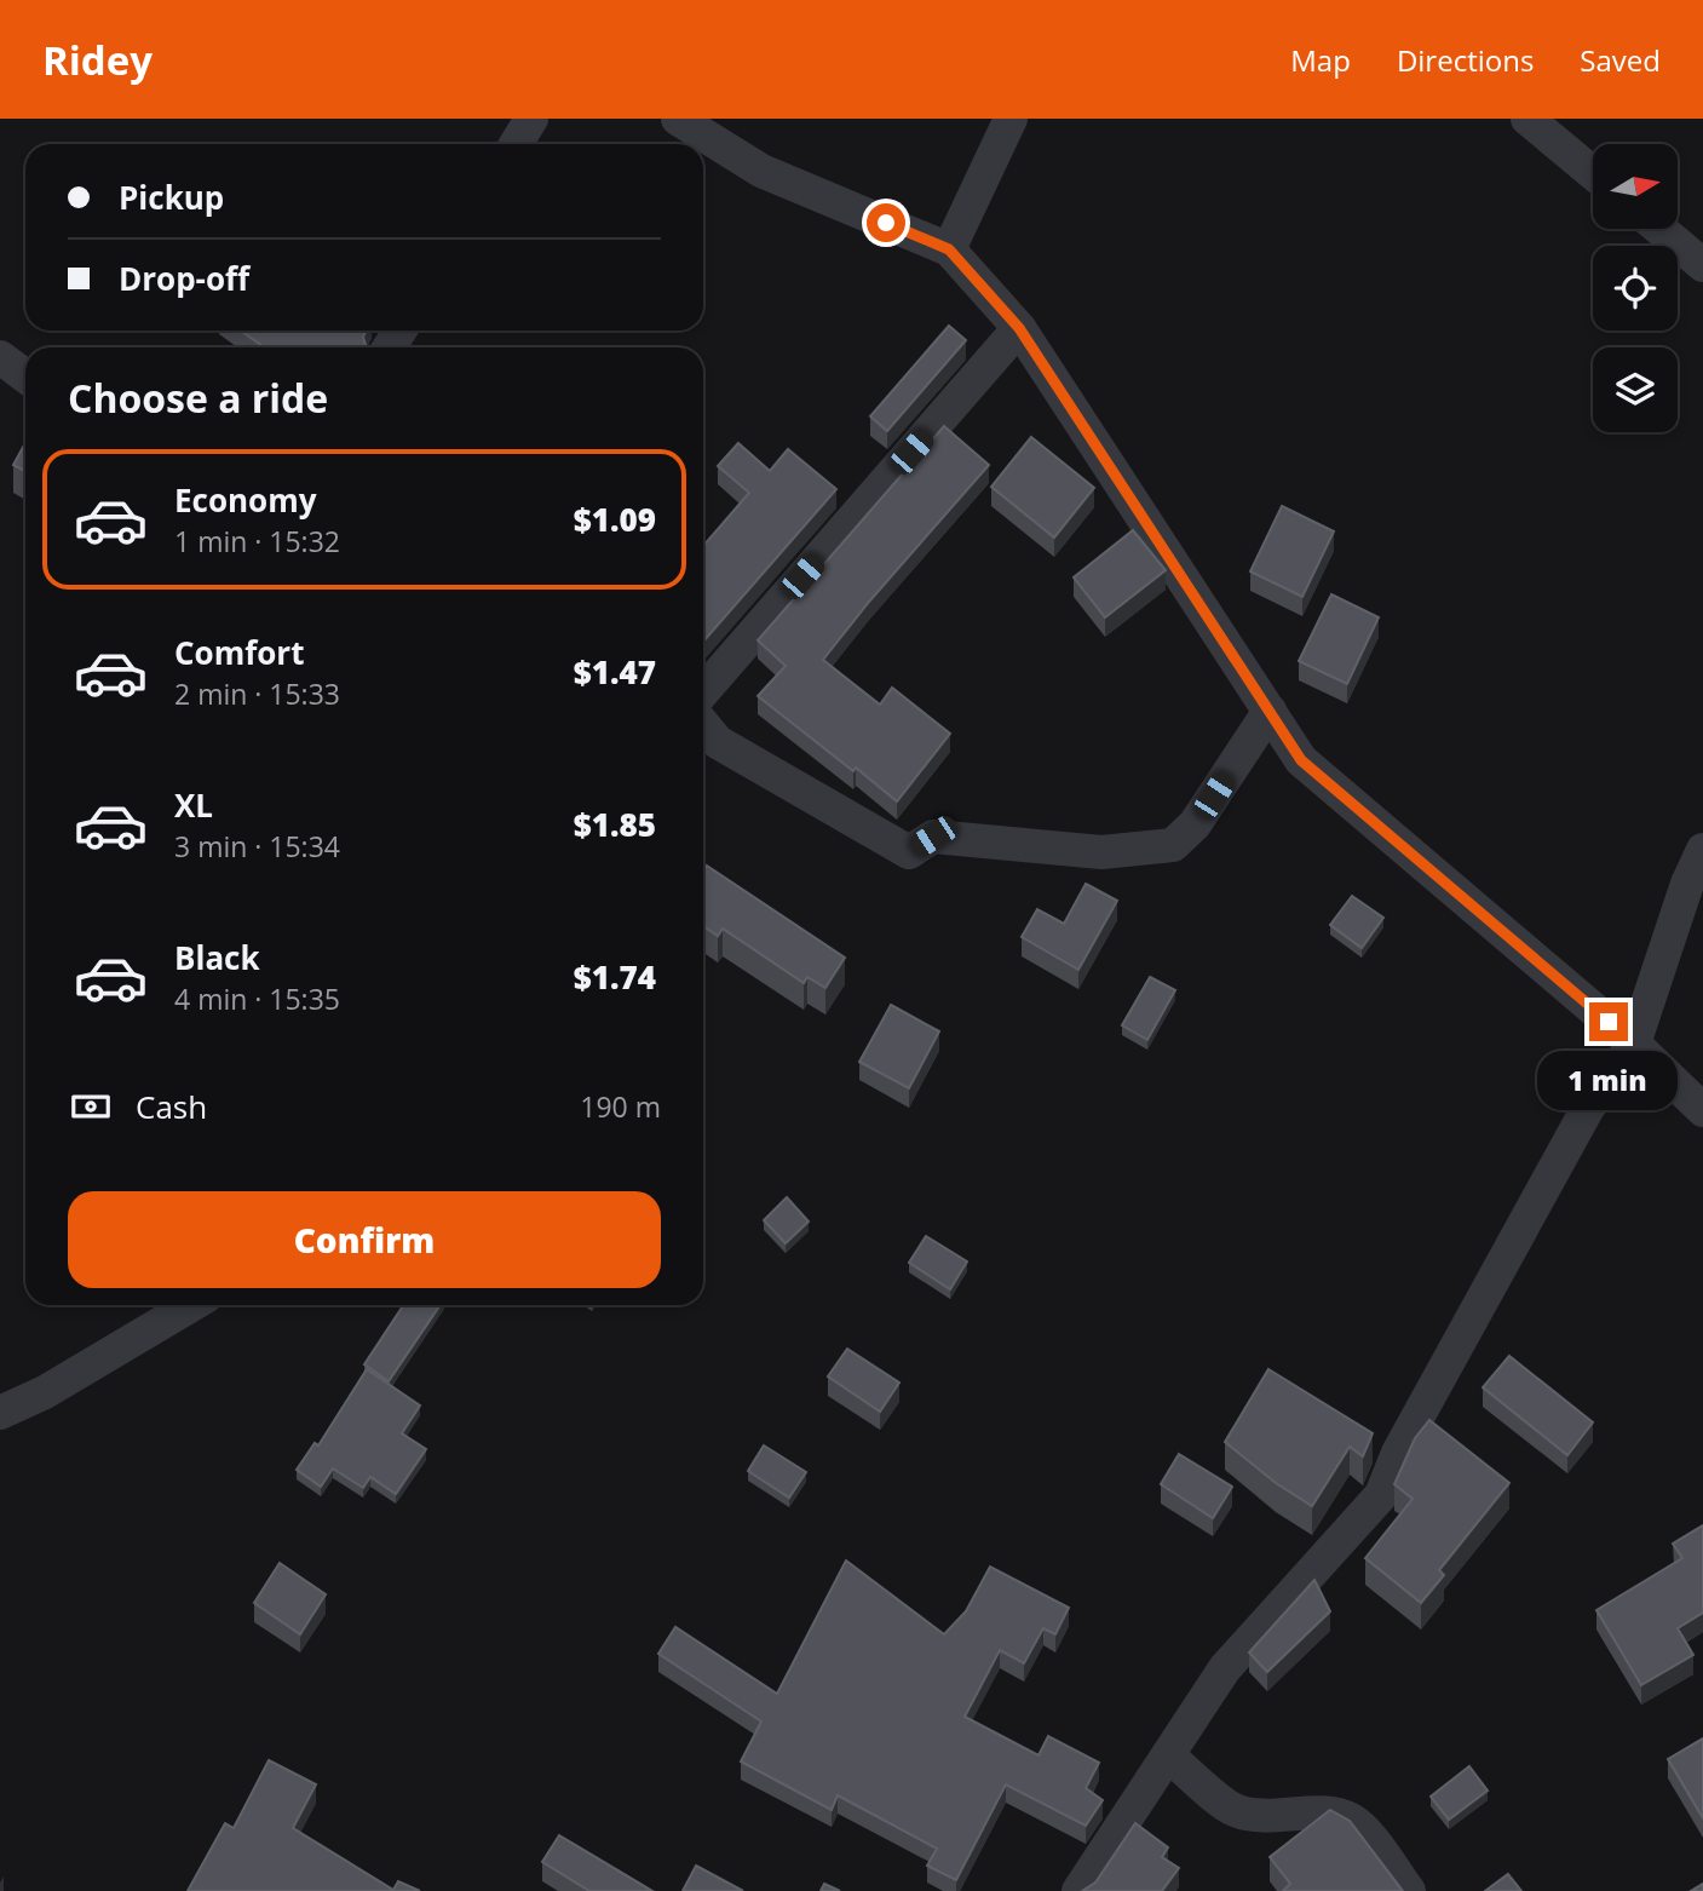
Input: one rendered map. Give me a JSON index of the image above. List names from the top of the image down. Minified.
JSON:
{"north":"right","page":{"header":"Ridey","nav":["Map","Directions","Saved"],"banner":["Pickup","Drop-off"],"heading":"Choose a ride","list":[{"name":"Economy","note":"1 min · 15:32","value":"$1.09"},{"name":"Comfort","note":"2 min · 15:33","value":"$1.47"},{"name":"XL","note":"3 min · 15:34","value":"$1.85"},{"name":"Black","note":"4 min · 15:35","value":"$1.74"}],"bubble":"1 min","pay":["Cash","190 m"],"buttons":"Confirm"}}
